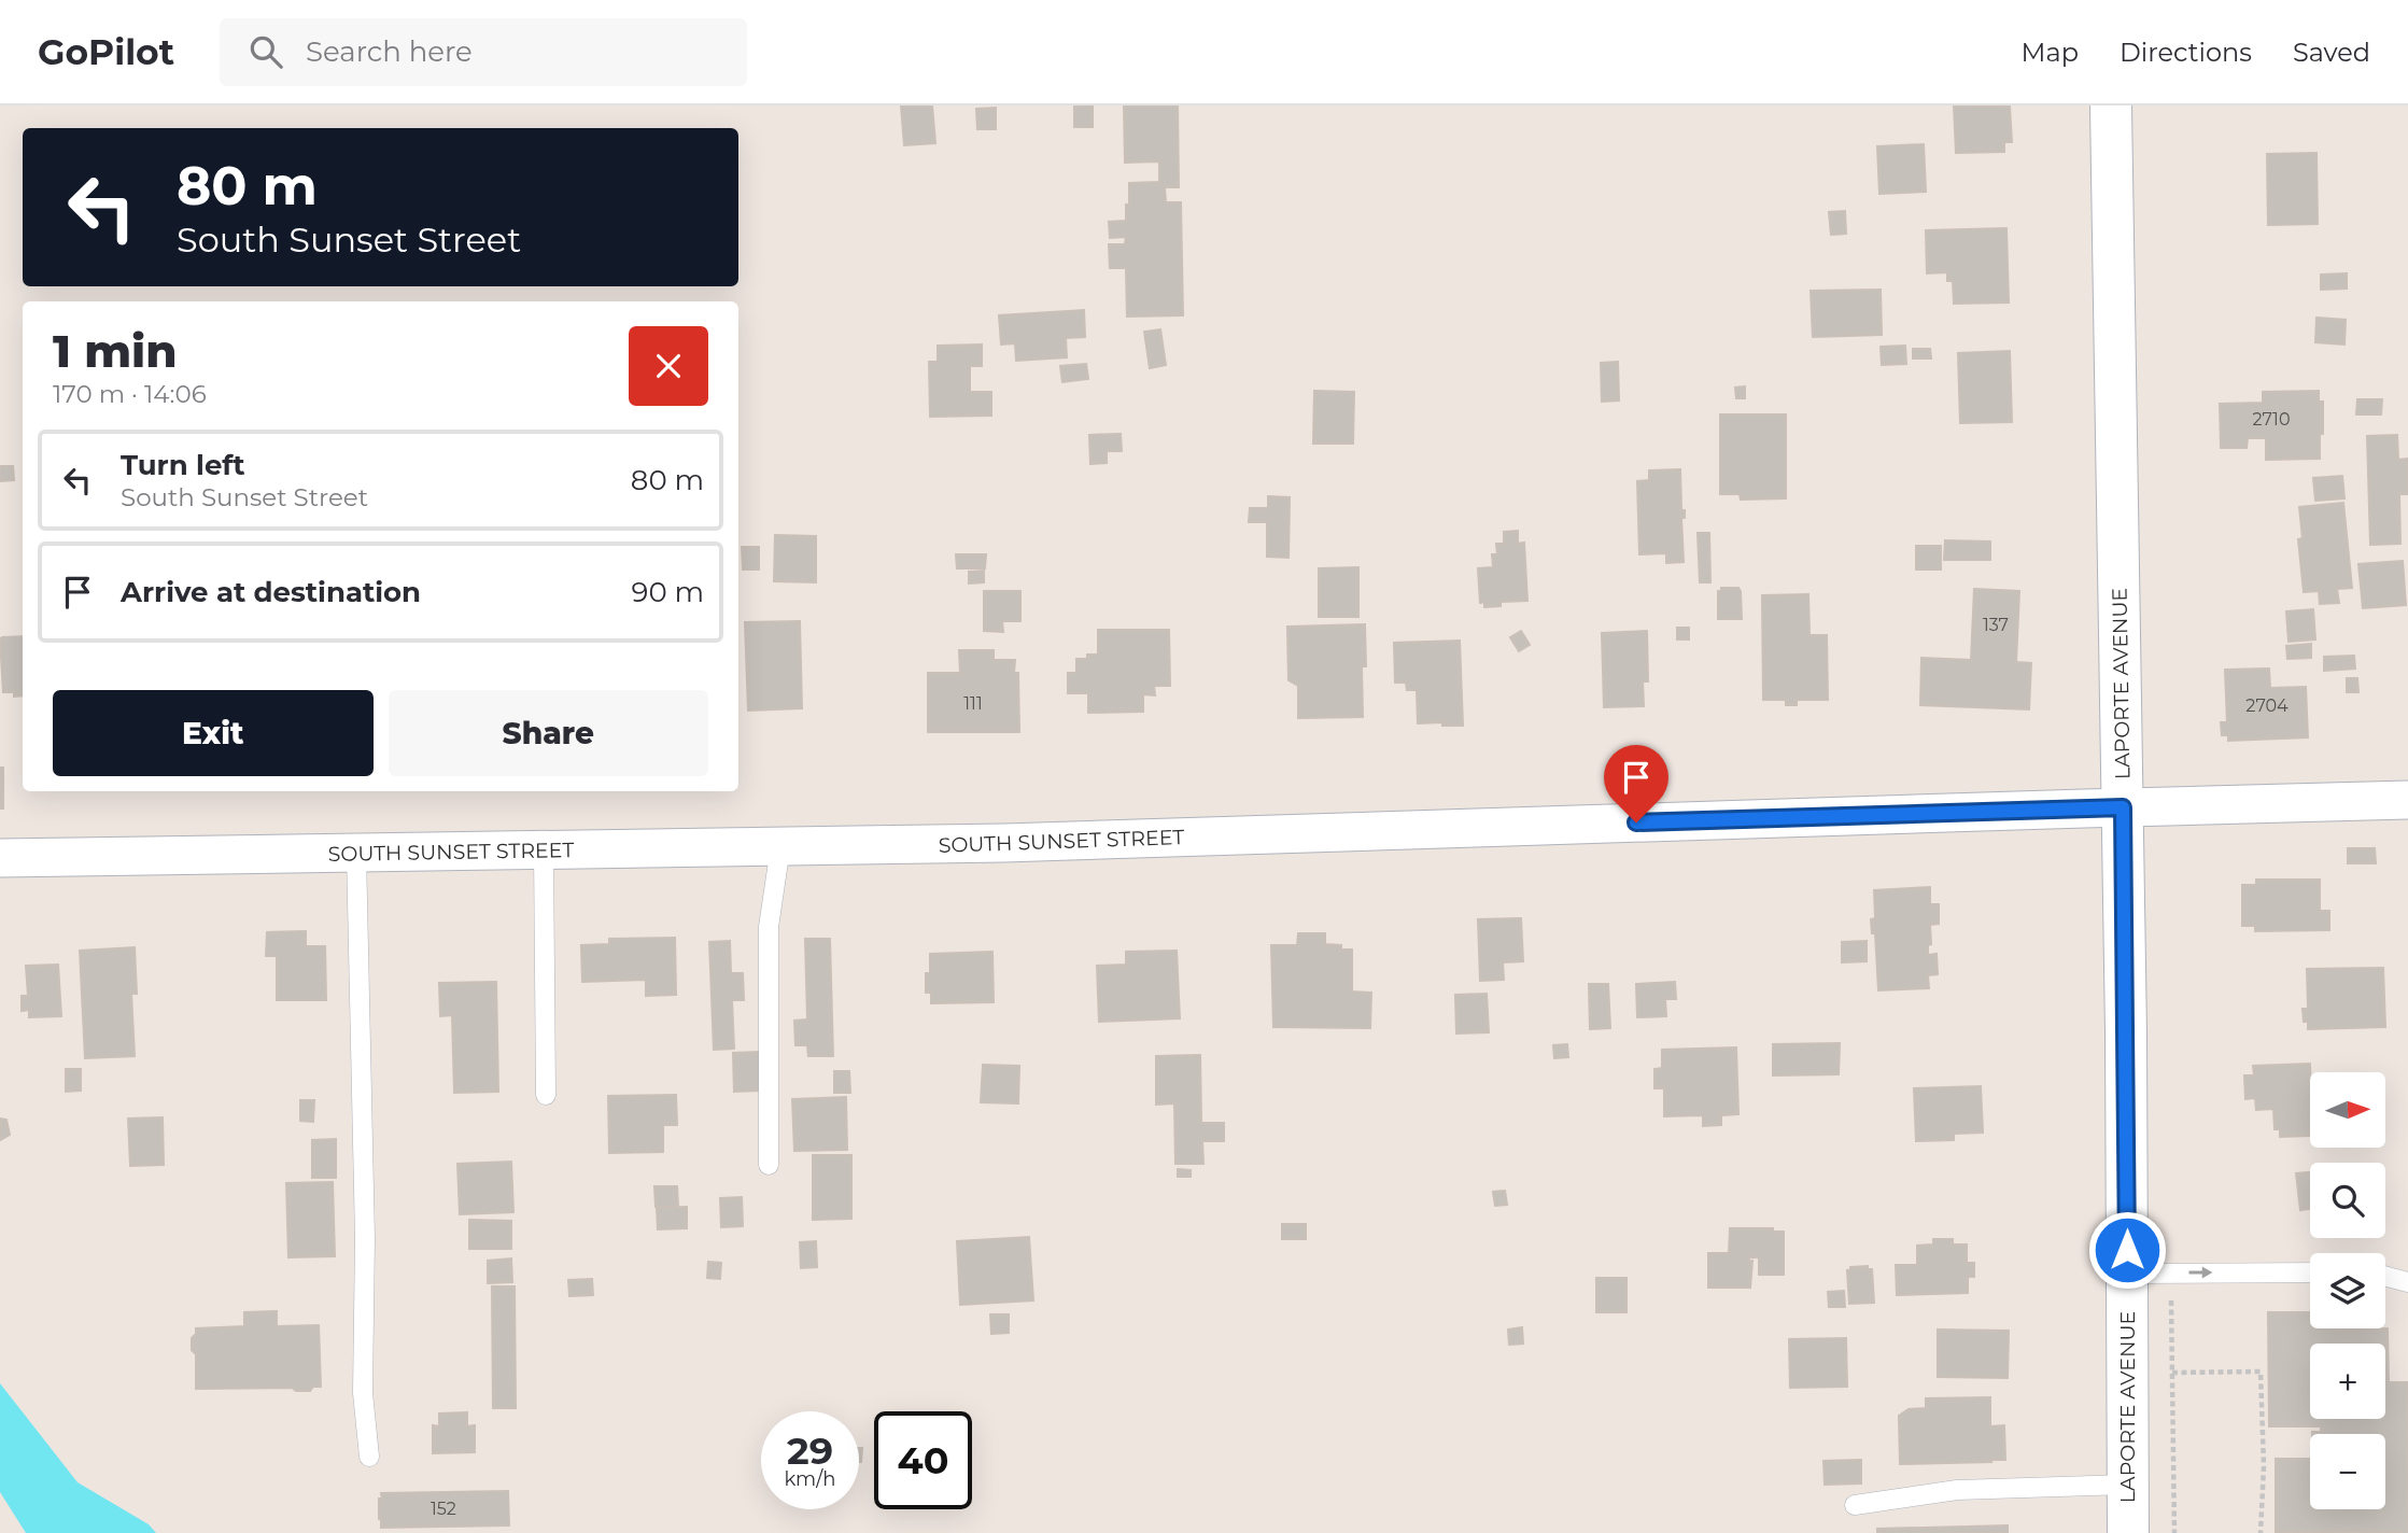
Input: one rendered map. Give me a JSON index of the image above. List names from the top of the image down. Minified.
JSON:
{"streets":{"street":["LAPORTE AVENUE","SOUTH SUNSET STREET"]},"crossings":[["LAPORTE AVENUE","SOUTH SUNSET STREET"]],"house_numbers":["2710","137","111","2704","152"],"north":"right","page":{"header":"GoPilot","search":"Search here","nav":["Map","Directions","Saved"],"turn":["80 m","South Sunset Street"],"heading":["1 min","170 m · 14:06"],"list":[{"name":"Turn left","note":"South Sunset Street","value":"80 m"},{"name":"Arrive at destination","value":"90 m"}],"buttons":["Exit","Share"],"map_buttons":["+","−"],"speed":"29 km/h","limit":"40"}}
